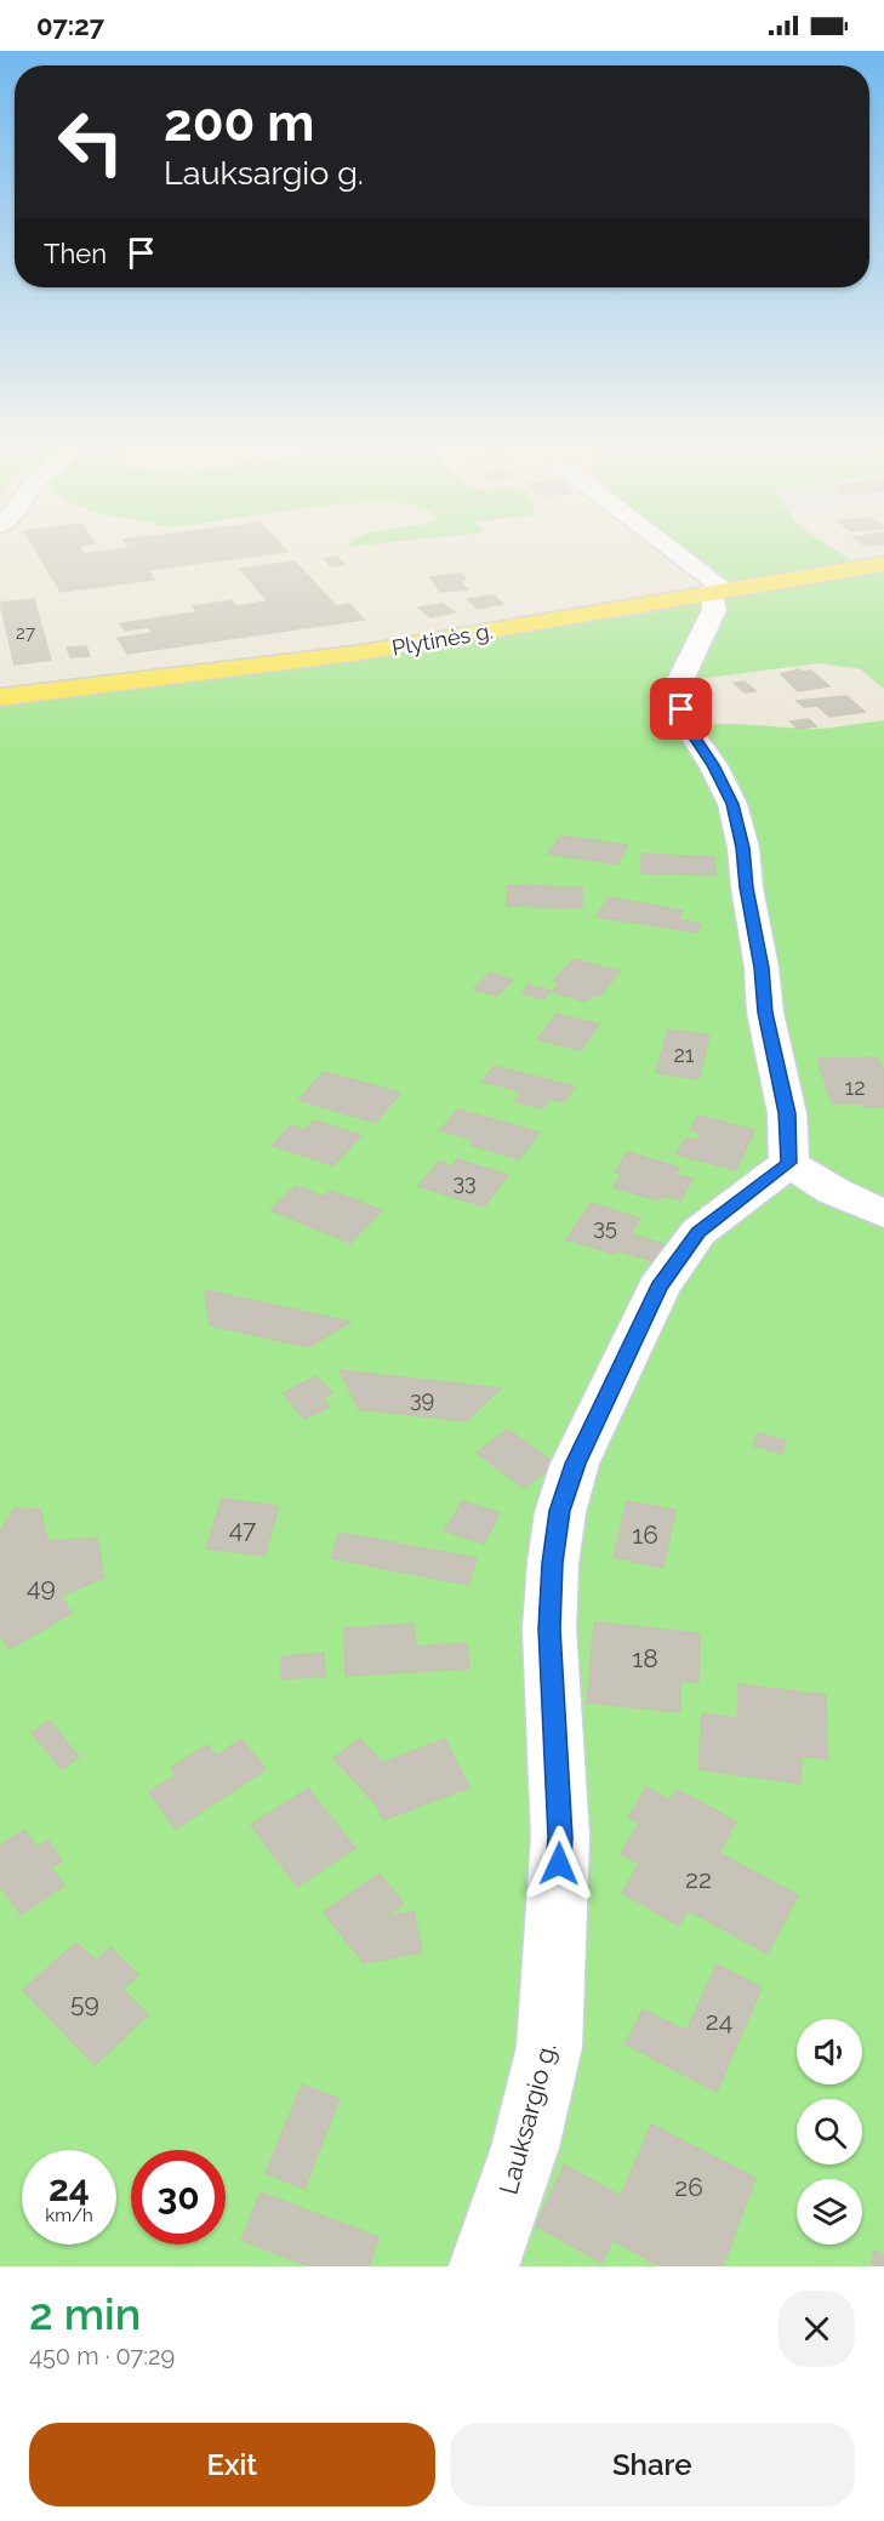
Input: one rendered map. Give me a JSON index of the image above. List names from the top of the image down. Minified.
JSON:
{"streets":{"main road":["Plytinės g."],"street":["Lauksargio g."]},"house_numbers":["27","21","12","33","35","39","47","16","49","18","22","59","24","26"],"page":{"status":"07:27","turn":["200 m","Lauksargio g."],"then":"Then","speed":"24 km/h","limit":"30","heading":["2 min","450 m · 07:29"],"buttons":["Exit","Share"]}}
